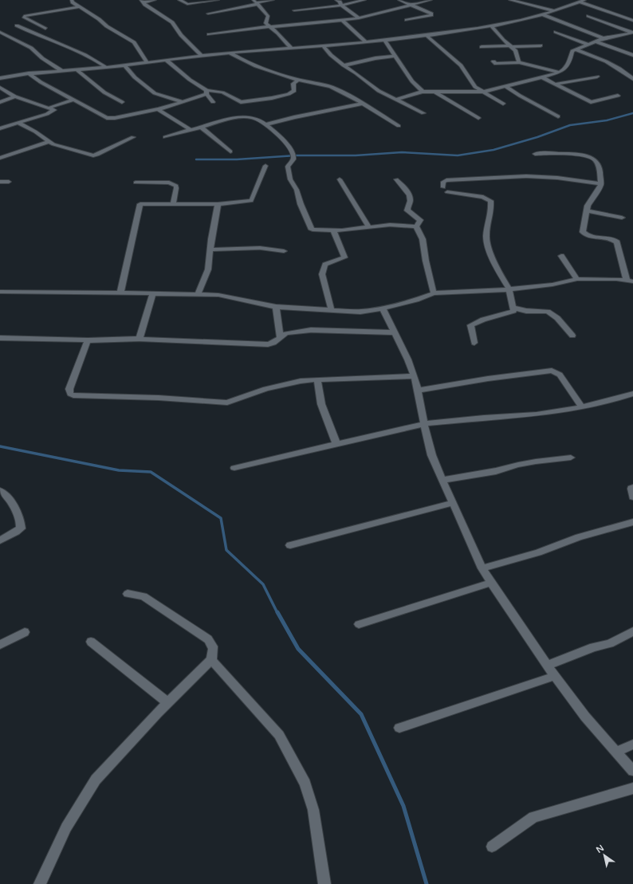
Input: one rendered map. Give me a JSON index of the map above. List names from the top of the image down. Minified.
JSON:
{"north":"top left"}
